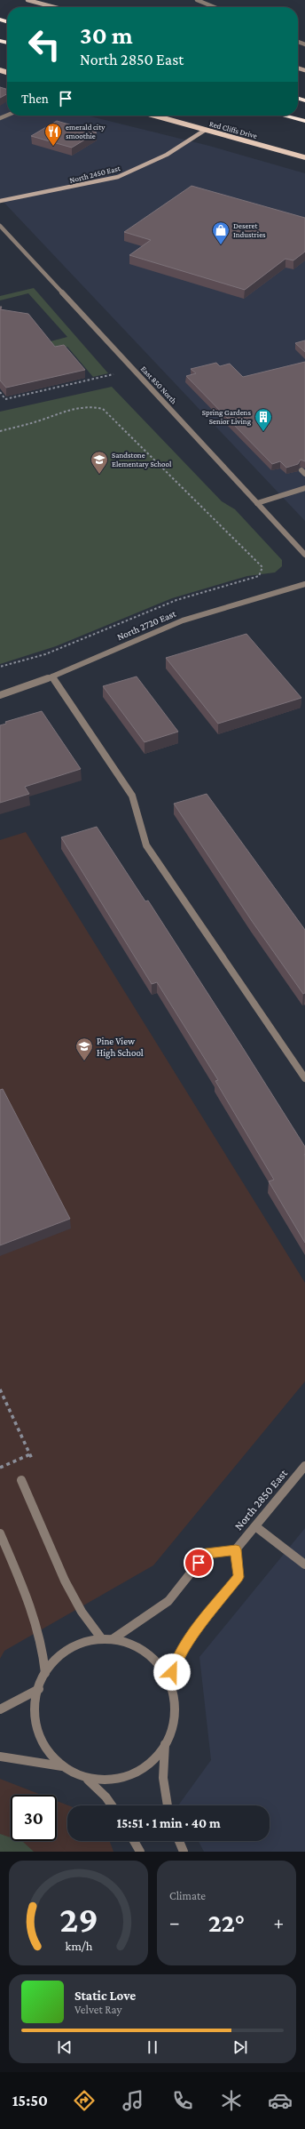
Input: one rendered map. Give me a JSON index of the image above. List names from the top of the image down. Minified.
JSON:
{"streets":{"main road":["Red Cliffs Drive"],"street":["North 2450 East","East 850 North","North 2720 East","North 2850 East"]},"crossings":[["Red Cliffs Drive","North 2450 East"]],"places":{"restaurant":["emerald city smoothie"],"shop":["Deseret Industries"],"building":["Spring Gardens Senior Living"],"school or university":["Sandstone Elementary School","Pine View High School"]},"page":{"turn":["30 m","North 2850 East"],"then":"Then","limit":"30","trip":"15:51 · 1 min · 40 m","tile":"Climate","heat":["−","22°","+"],"song":["Static Love","Velvet Ray"],"tabs":"15:50","gauge":["29","km/h"]}}
